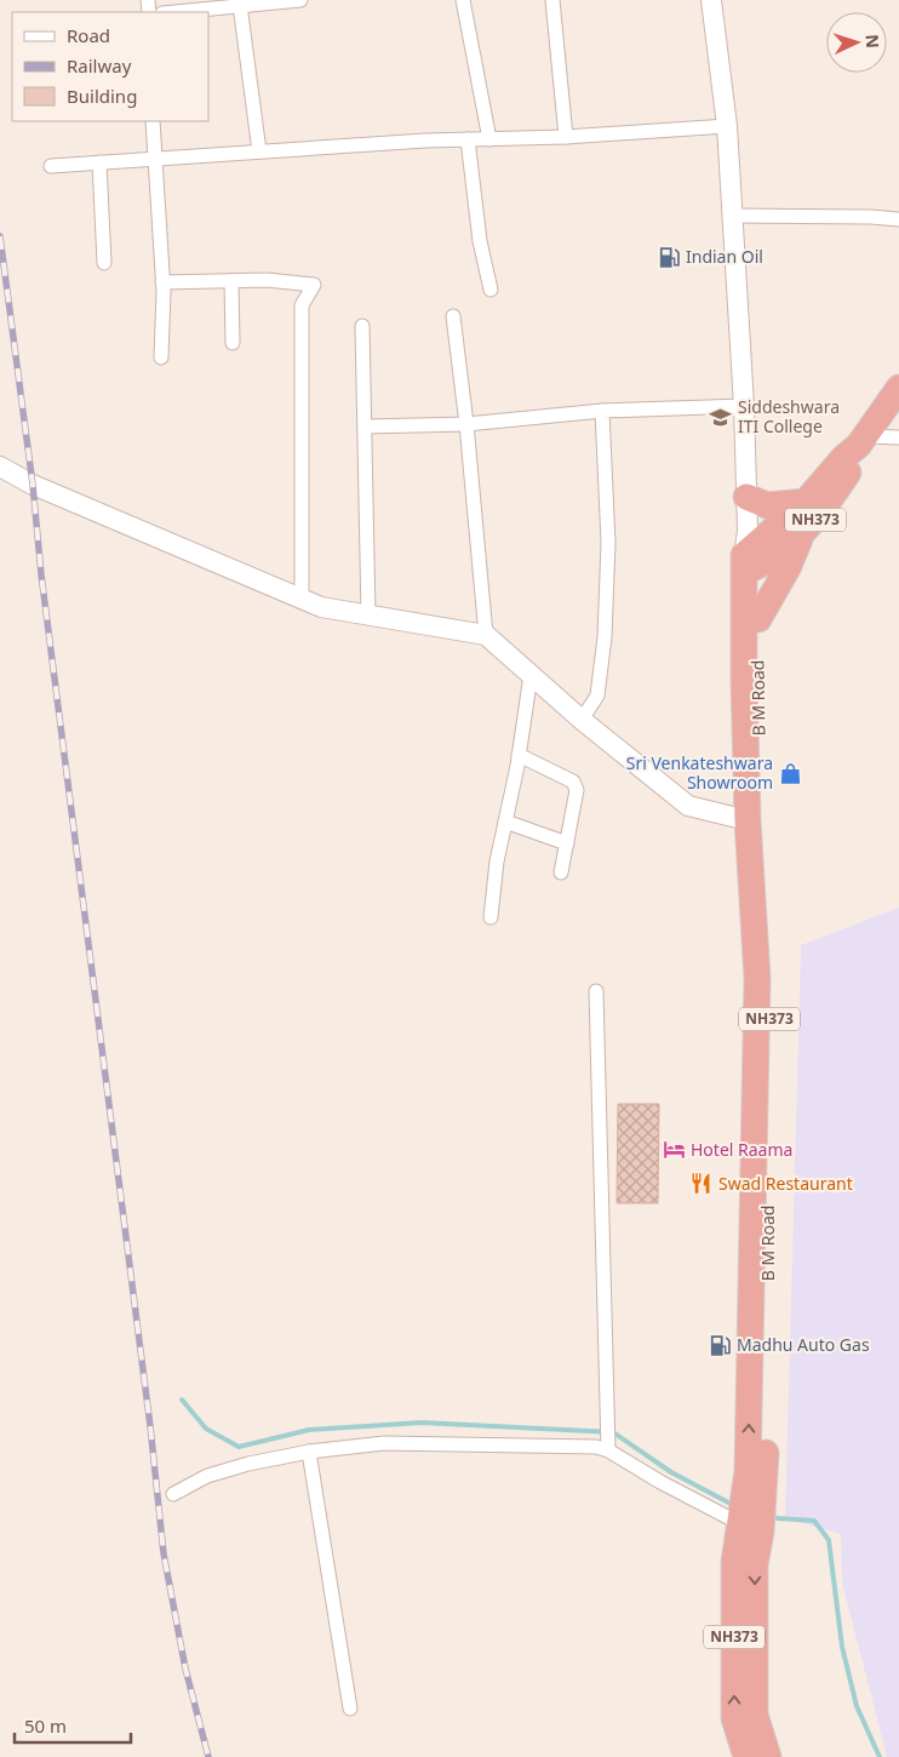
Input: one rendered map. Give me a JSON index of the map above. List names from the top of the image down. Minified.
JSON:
{"streets":{"highway":["NH373","B M Road"]},"crossings":[["NH373","B M Road"]],"places":{"fuel station":["Indian Oil","Madhu Auto Gas"],"school or university":["Siddeshwara ITI College"],"shop":["Sri Venkateshwara Showroom"],"hotel":["Hotel Raama"],"restaurant":["Swad Restaurant"]},"legend":["Road","Railway","Building"],"scale_bar":"50 m","north":"right"}
